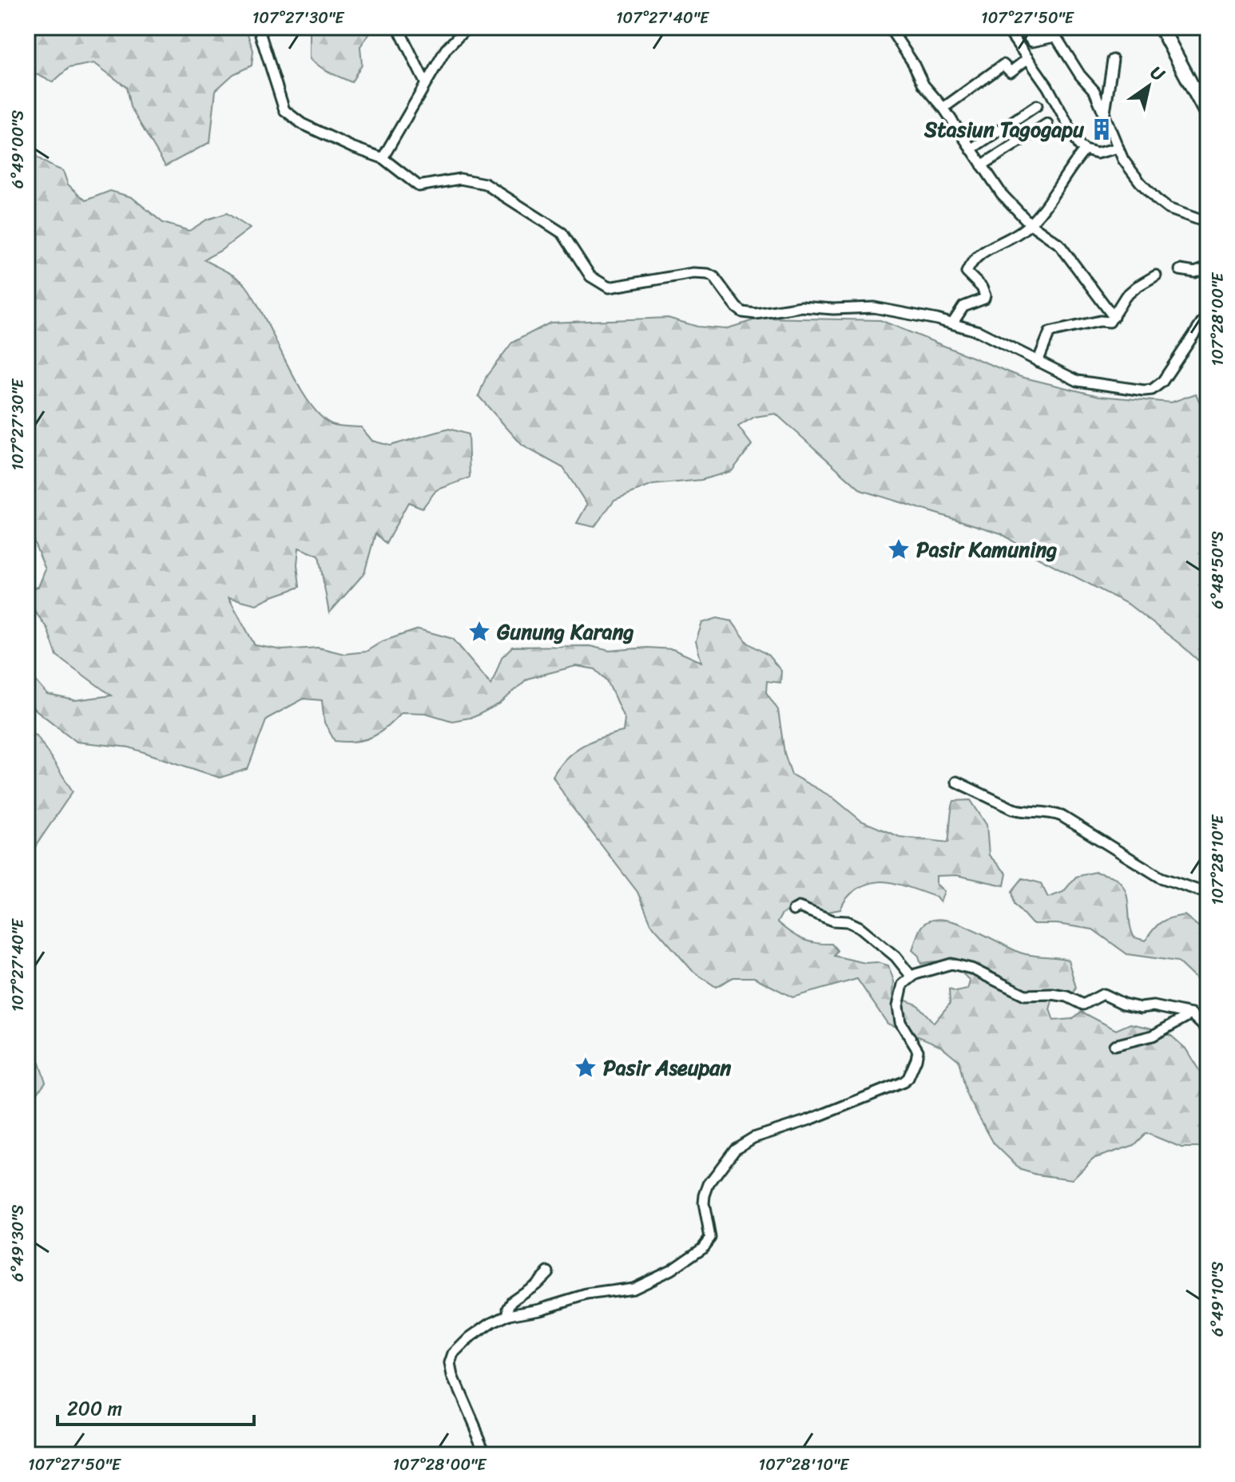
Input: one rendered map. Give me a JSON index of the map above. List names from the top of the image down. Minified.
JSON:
{"places":{"building":["Stasiun Tagogapu"],"place":["Pasir Kamuning","Gunung Karang","Pasir Aseupan"]},"scale_bar":"200 m","north":"top right","coordinates":["107°27'30\"E","107°27'40\"E","107°27'50\"E","6°49'00\"S","107°28'00\"E","6°48'50\"S","107°28'10\"E","6°49'30\"S","6°49'10\"S"]}
